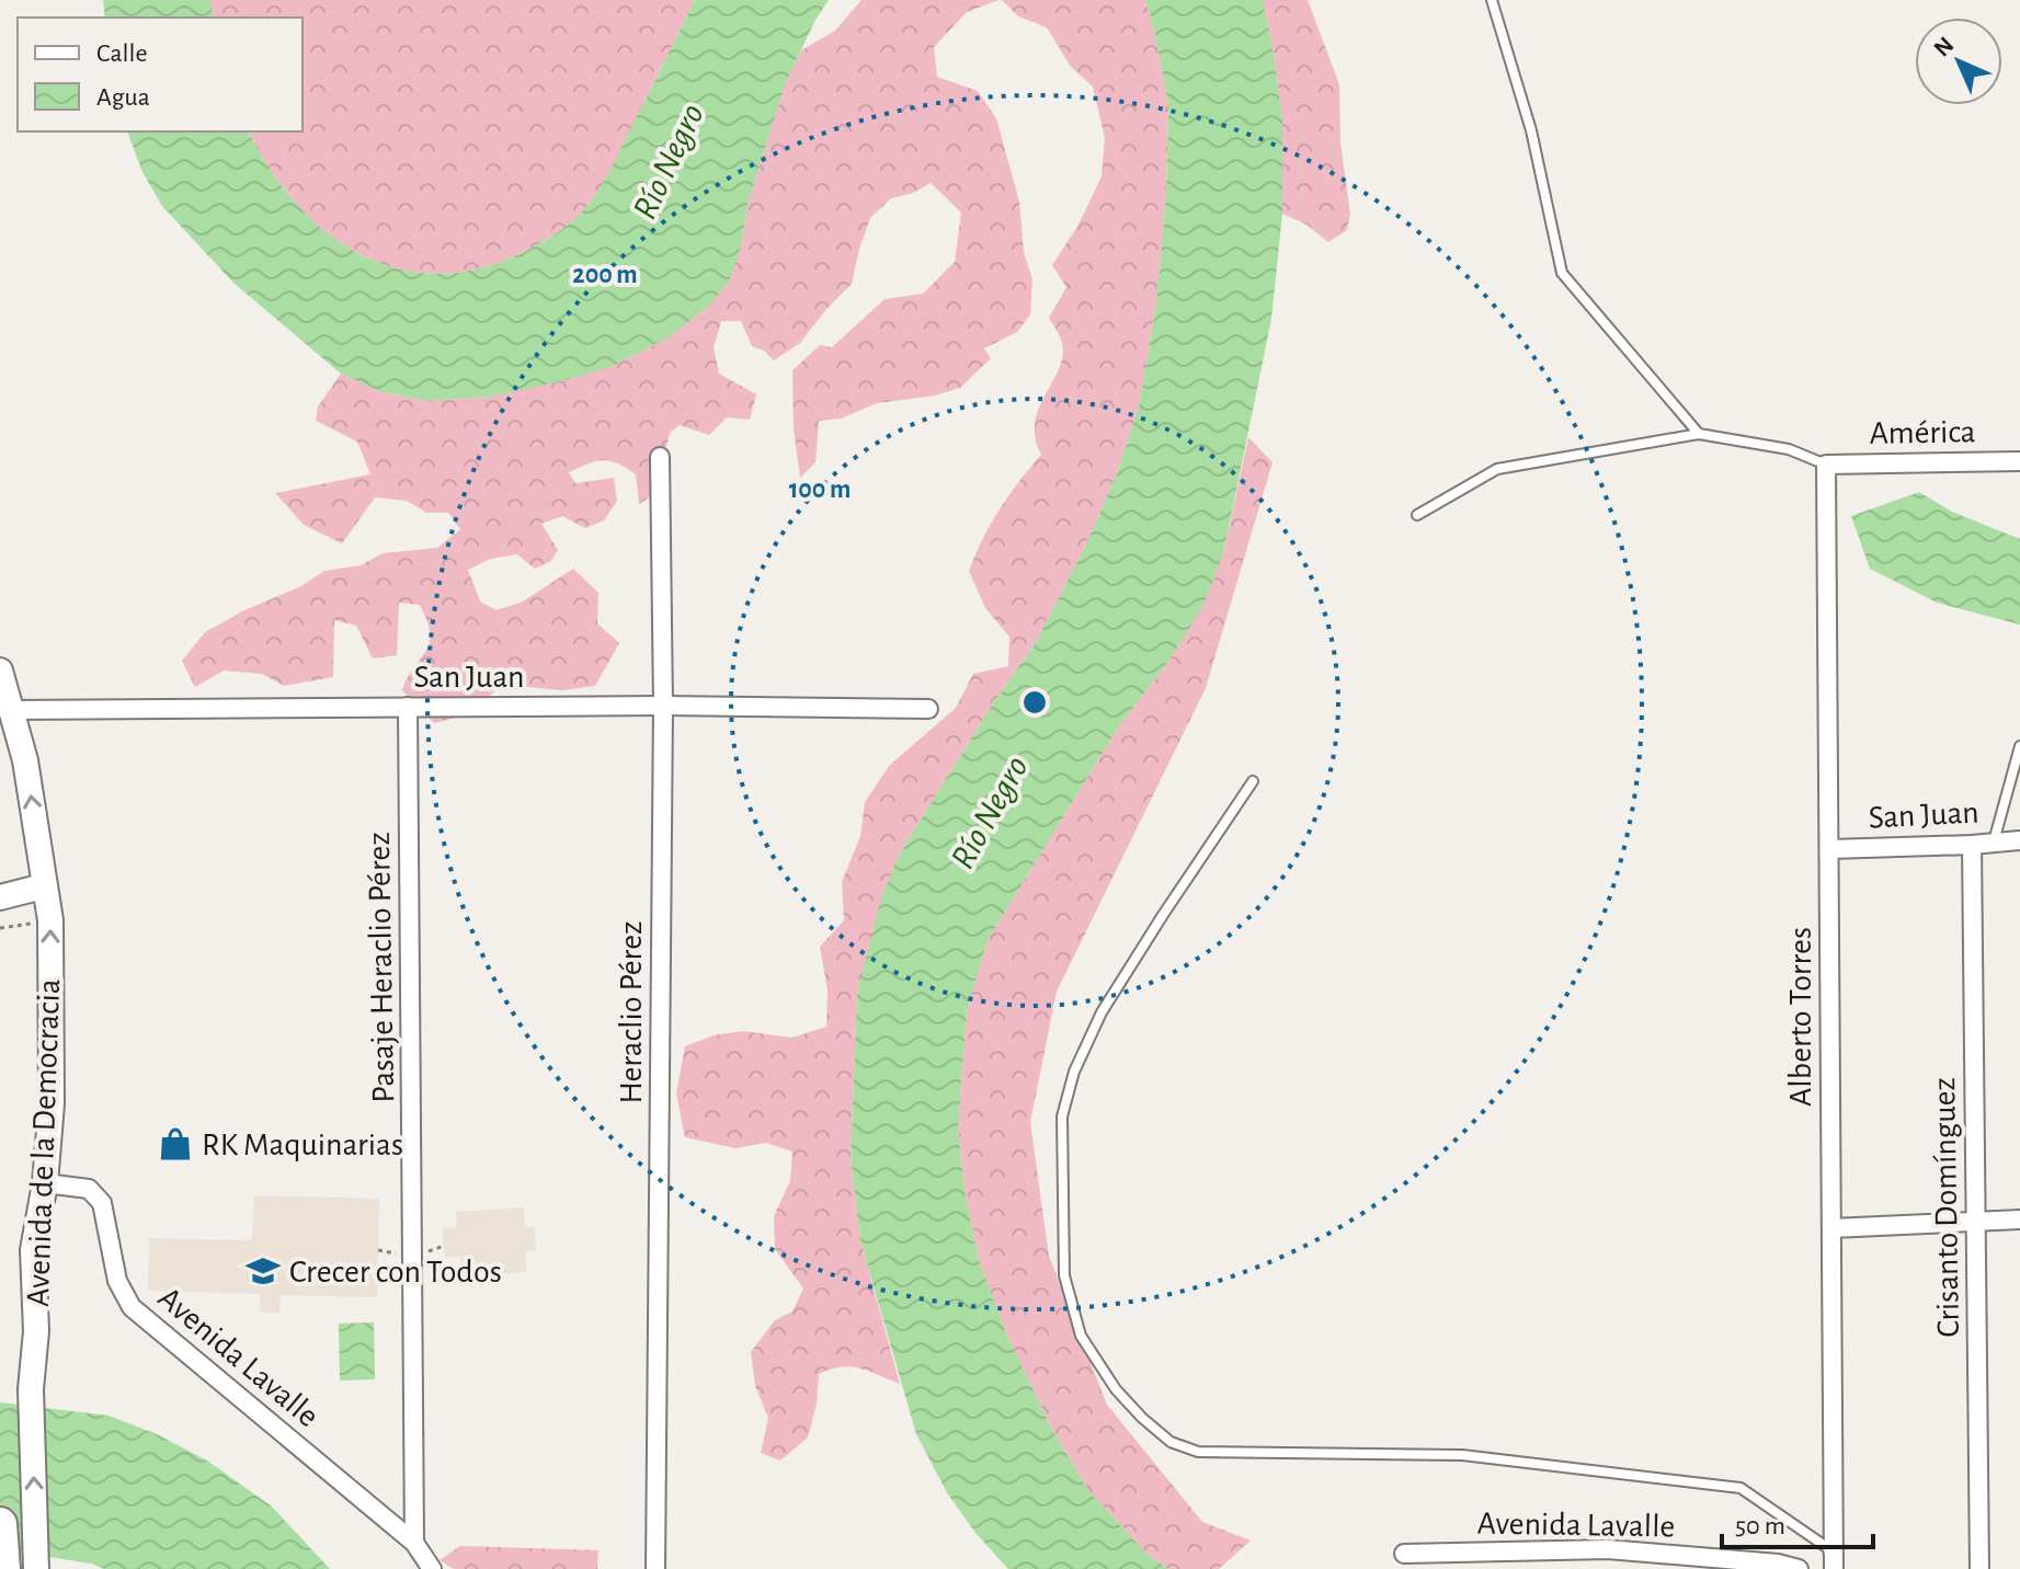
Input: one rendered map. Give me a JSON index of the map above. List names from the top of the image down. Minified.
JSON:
{"streets":{"street":["América","San Juan","Pasaje Heraclio Pérez","Heraclio Pérez","Alberto Torres","Avenida de la Democracia","Crisanto Domínguez","Avenida Lavalle"]},"crossings":[["América","Alberto Torres"],["San Juan","Pasaje Heraclio Pérez"],["San Juan","Heraclio Pérez"],["San Juan","Alberto Torres"],["San Juan","Avenida de la Democracia"],["San Juan","Crisanto Domínguez"],["Pasaje Heraclio Pérez","Avenida Lavalle"],["Avenida de la Democracia","Avenida Lavalle"]],"one_way":["Avenida de la Democracia"],"water":["Río Negro"],"places":{"shop":["RK Maquinarias"],"school or university":["Crecer con Todos"]},"legend":["Calle","Agua"],"scale_bar":"50 m","north":"top left","rings":["200 m","100 m"]}
